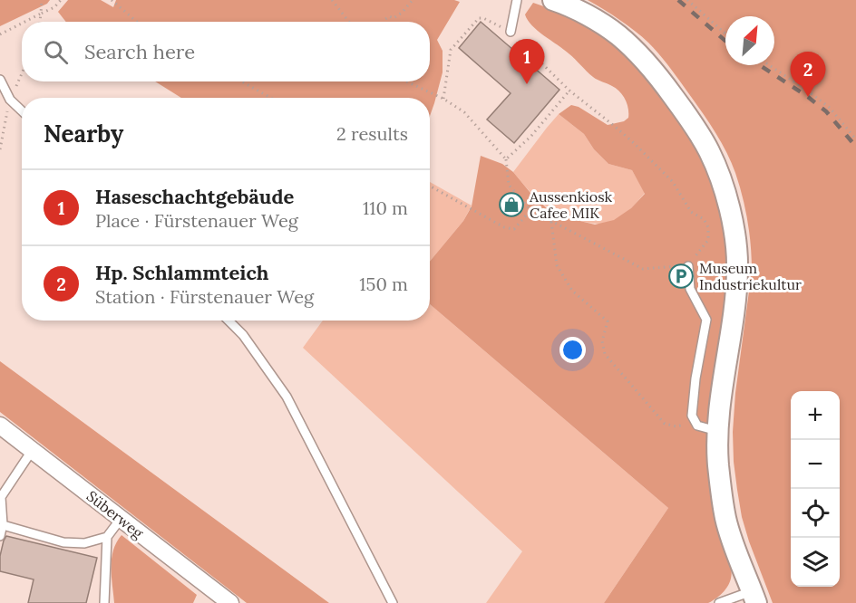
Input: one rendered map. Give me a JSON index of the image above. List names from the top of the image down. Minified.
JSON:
{"streets":{"street":["Süberweg"]},"places":{"shop":["Aussenkiosk Cafee MIK"],"parking":["Museum Industriekultur"]},"north":"top right","page":{"search":"Search here","pins":["1","2"],"heading":["Nearby","2 results"],"list":[{"mark":"1","name":"Haseschachtgebäude","note":"Place · Fürstenauer Weg","value":"110 m"},{"mark":"2","name":"Hp. Schlammteich","note":"Station · Fürstenauer Weg","value":"150 m"}],"map_buttons":["+","−"]}}
